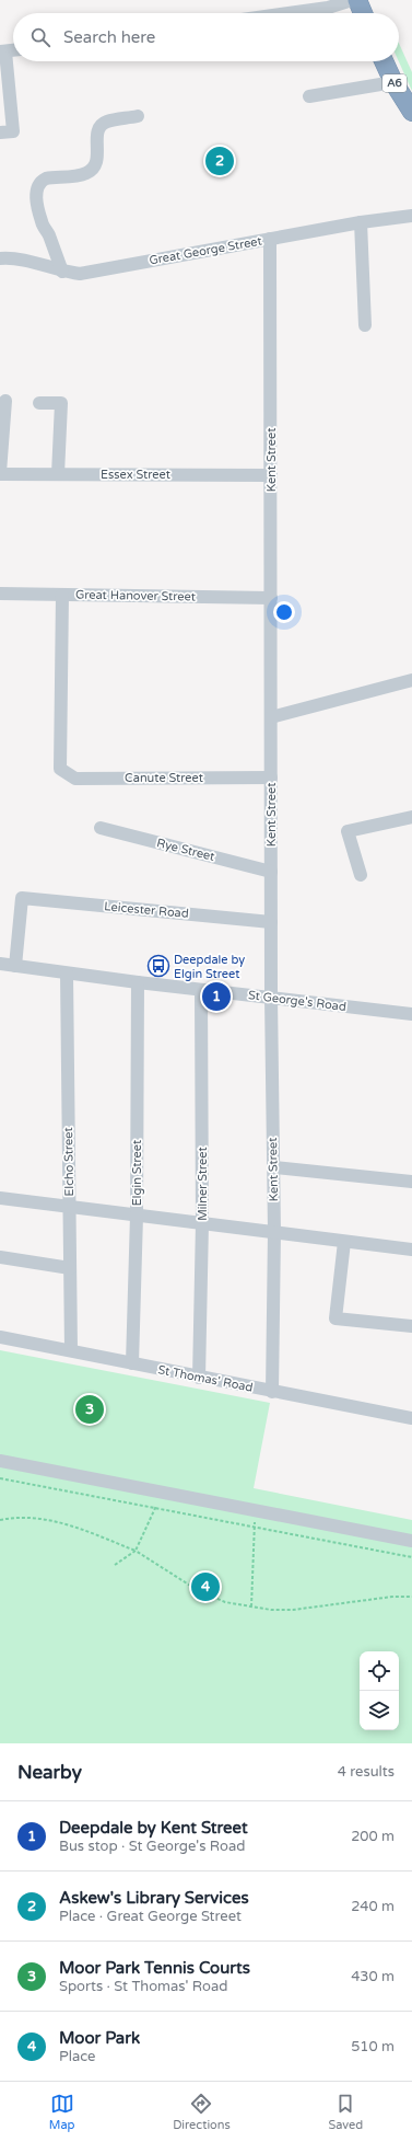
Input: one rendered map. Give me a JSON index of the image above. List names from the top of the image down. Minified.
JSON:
{"streets":{"highway":["A6"],"street":["Great George Street","Kent Street","Essex Street","Great Hanover Street","Canute Street","Rye Street","Leicester Road","St George's Road","Elcho Street","Elgin Street","Milner Street","St Thomas' Road"]},"crossings":[["Great George Street","Kent Street"],["Kent Street","Essex Street"],["Kent Street","Great Hanover Street"],["Kent Street","Canute Street"],["Kent Street","Rye Street"],["Kent Street","Leicester Road"],["Kent Street","St George's Road"],["Kent Street","St Thomas' Road"],["Great Hanover Street","Canute Street"],["Leicester Road","St George's Road"],["St George's Road","Elcho Street"],["St George's Road","Elgin Street"],["St George's Road","Milner Street"],["Elcho Street","St Thomas' Road"],["Elgin Street","St Thomas' Road"],["Milner Street","St Thomas' Road"]],"places":{"bus stop":["Deepdale by Elgin Street"]},"page":{"search":"Search here","pins":["2","1","3","4"],"heading":["Nearby","4 results"],"list":[{"mark":"1","name":"Deepdale by Kent Street","note":"Bus stop · St George's Road","value":"200 m"},{"mark":"2","name":"Askew's Library Services","note":"Place · Great George Street","value":"240 m"},{"mark":"3","name":"Moor Park Tennis Courts","note":"Sports · St Thomas' Road","value":"430 m"},{"mark":"4","name":"Moor Park","note":"Place","value":"510 m"}],"nav":["Map","Directions","Saved"]}}
